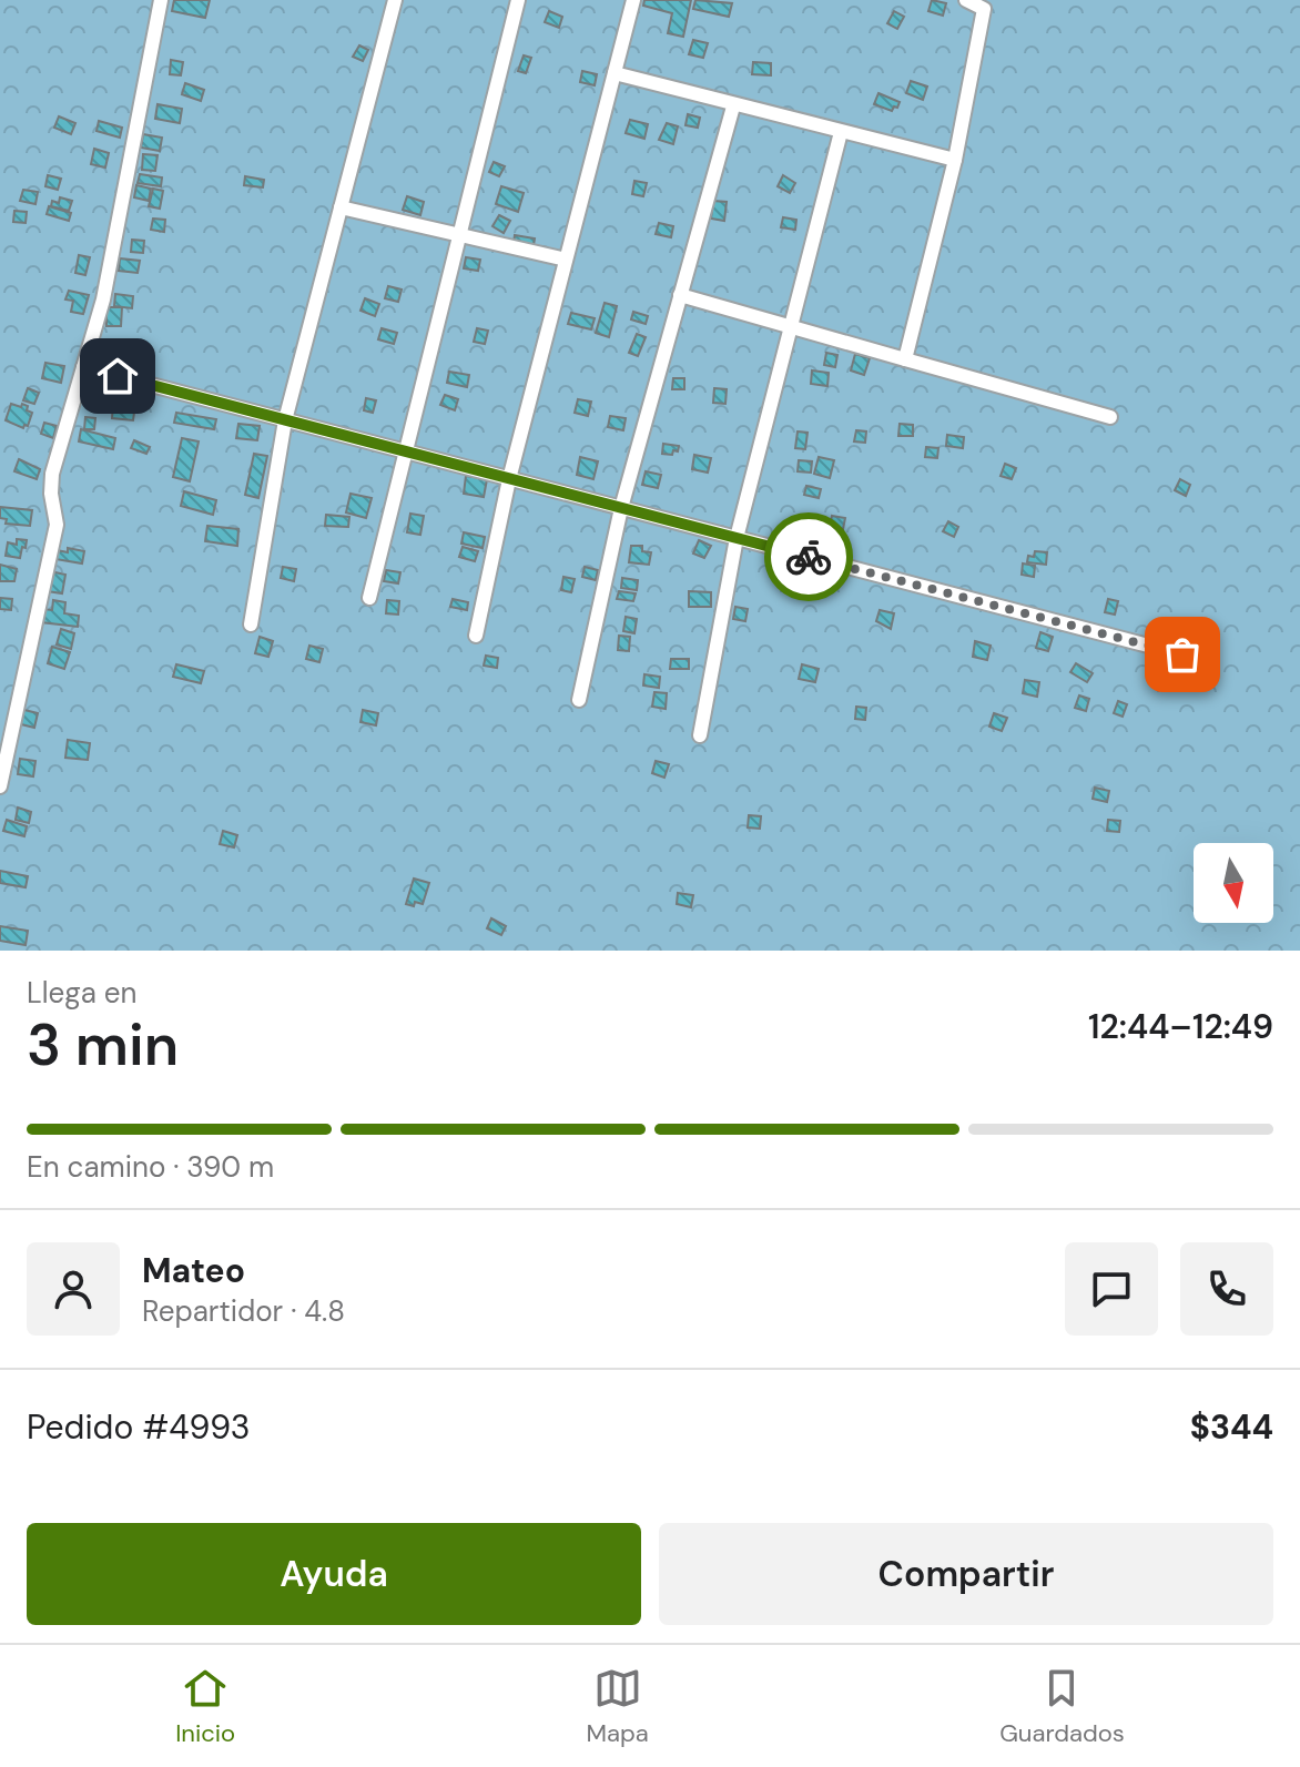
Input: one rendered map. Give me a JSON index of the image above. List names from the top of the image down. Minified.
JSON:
{"north":"bottom","page":{"heading":["3 min","Llega en","12:44–12:49"],"panel":["Mateo","Repartidor · 4.8","Pedido #4993","$344"],"bar":"En camino · 390 m","buttons":["Ayuda","Compartir"],"tabs":["Inicio","Mapa","Guardados"]}}
